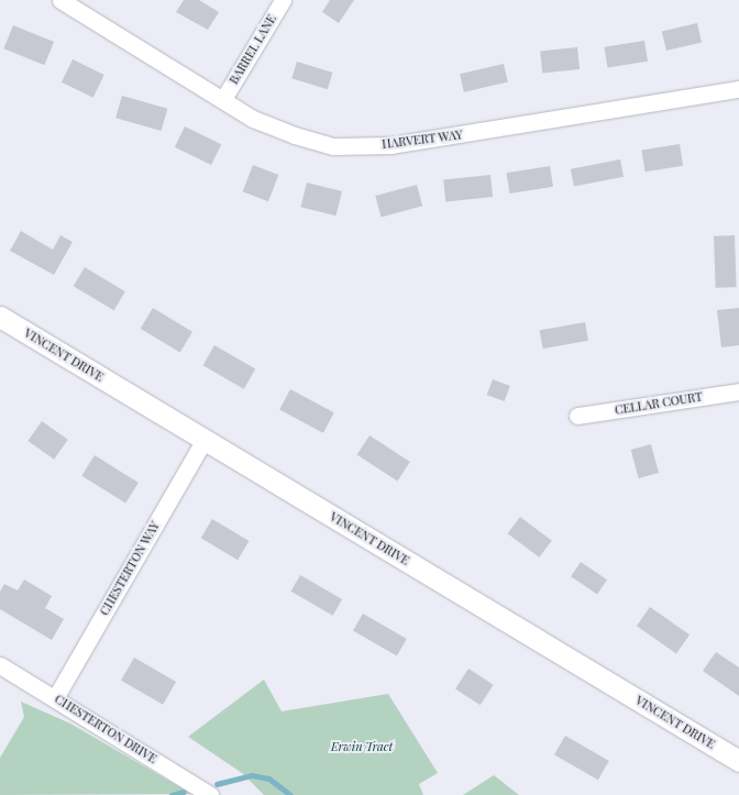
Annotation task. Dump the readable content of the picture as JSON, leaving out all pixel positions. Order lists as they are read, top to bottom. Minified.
{"streets":{"street":["BARREL LANE","HARVERT WAY","VINCENT DRIVE","CELLAR COURT","CHESTERTON WAY","CHESTERTON DRIVE"]},"crossings":[["BARREL LANE","HARVERT WAY"],["VINCENT DRIVE","CHESTERTON WAY"],["CHESTERTON WAY","CHESTERTON DRIVE"]],"parks":["Erwin Tract"]}
